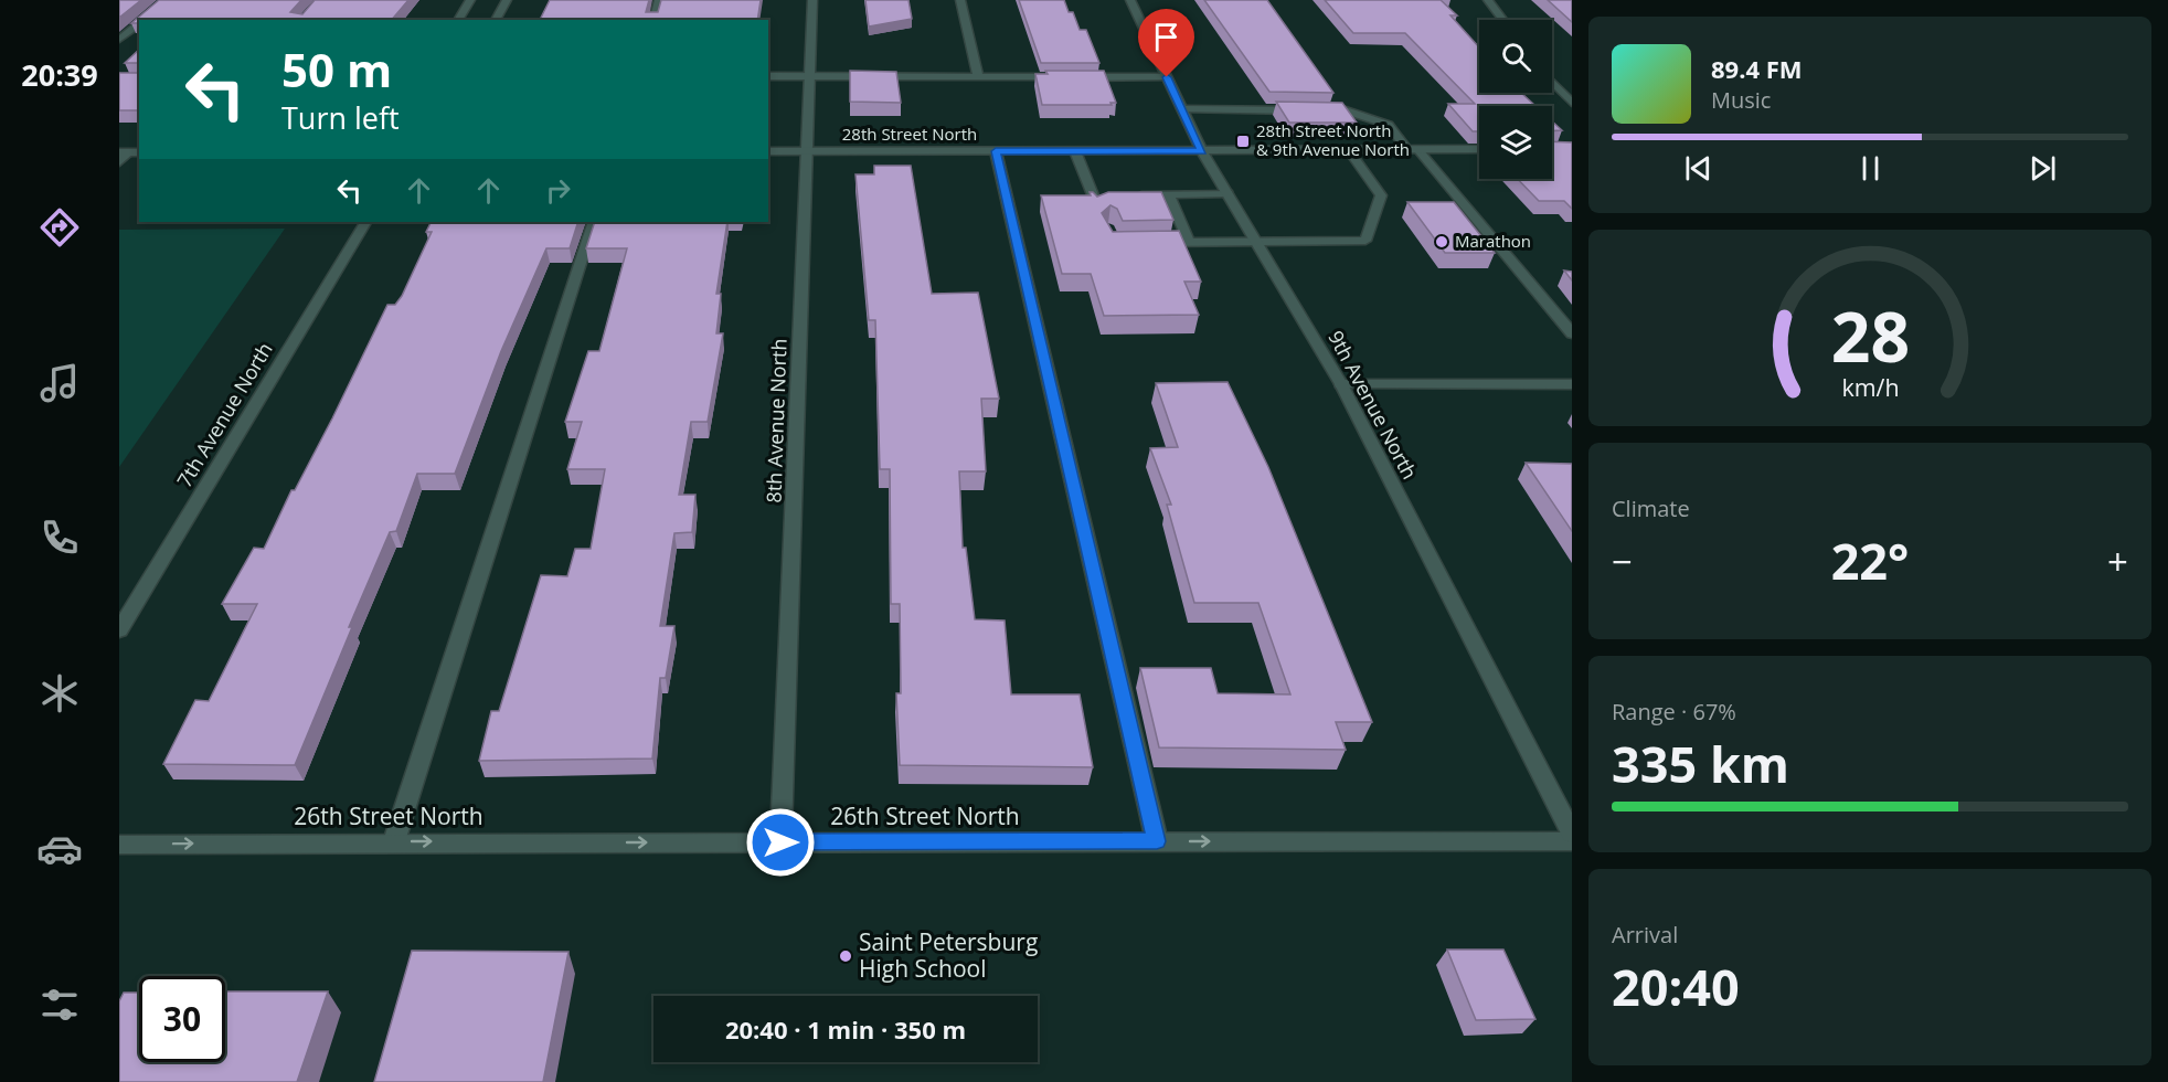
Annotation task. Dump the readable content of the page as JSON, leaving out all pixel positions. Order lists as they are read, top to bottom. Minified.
{"streets":{"street":["28th Street North","9th Avenue North","7th Avenue North","8th Avenue North","26th Street North"]},"crossings":[["28th Street North","9th Avenue North"],["28th Street North","8th Avenue North"],["8th Avenue North","26th Street North"]],"one_way":["26th Street North"],"places":{"transit":["28th Street North & 9th Avenue North"],"other":["Marathon","Saint Petersburg High School"]},"page":{"tabs":"20:39","turn":["50 m","Turn left"],"song":["89.4 FM","Music"],"tile":["Climate",["Range · 67%","335 km"],["Arrival","20:40"]],"heat":["−","22°","+"],"limit":"30","trip":"20:40 · 1 min · 350 m","gauge":["28","km/h"]}}
